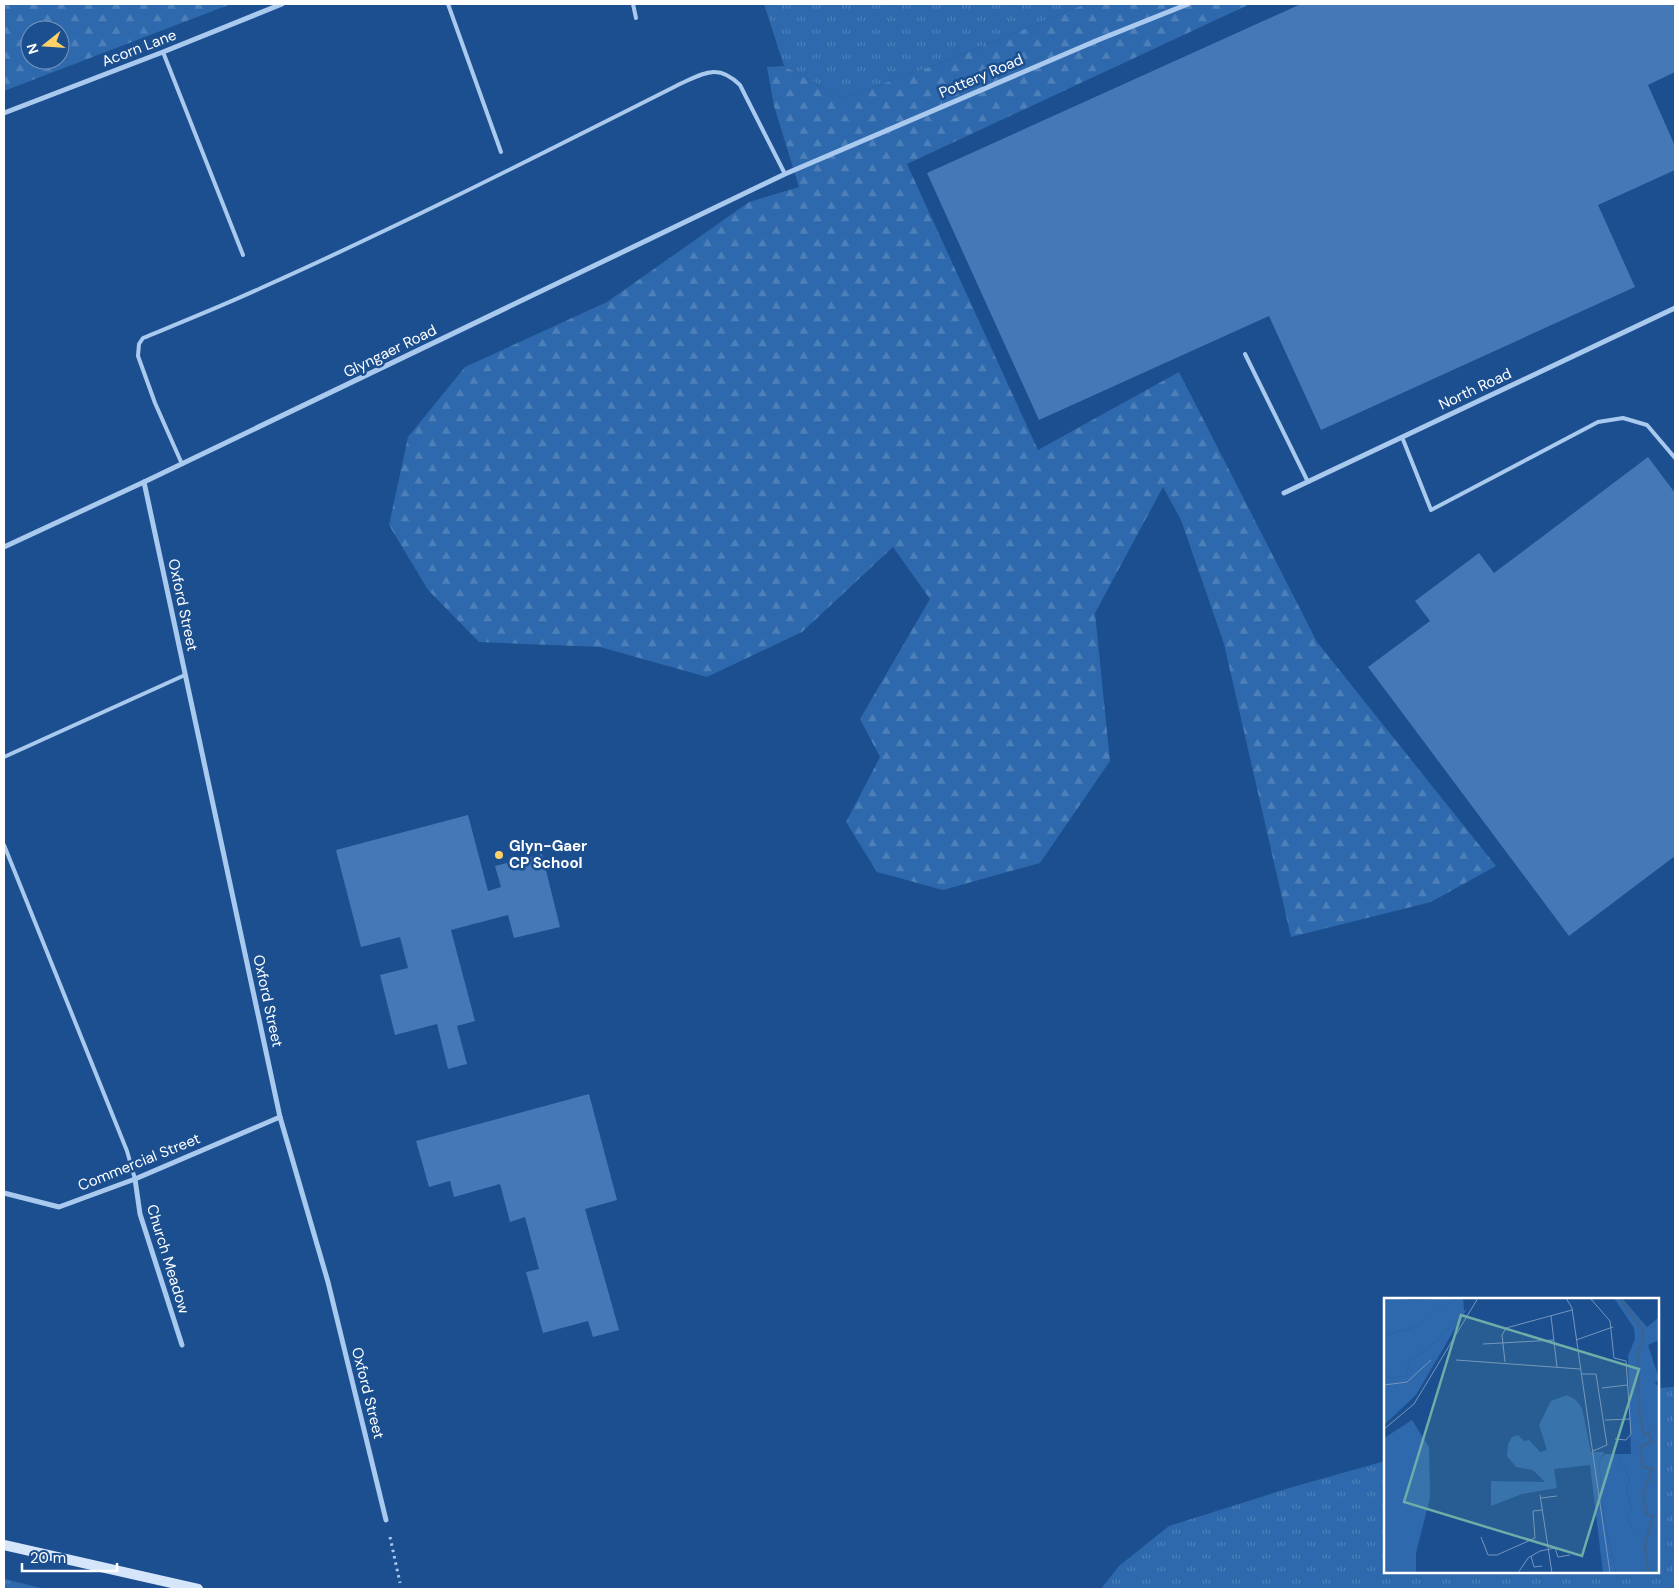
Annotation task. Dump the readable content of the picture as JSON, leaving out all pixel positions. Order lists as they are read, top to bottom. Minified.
{"streets":{"street":["Acorn Lane","Pottery Road","Glyngaer Road","North Road","Oxford Street","Commercial Street","Church Meadow"]},"crossings":[["Pottery Road","Glyngaer Road"],["Glyngaer Road","Oxford Street"],["Oxford Street","Commercial Street"],["Commercial Street","Church Meadow"]],"places":["Glyn-Gaer CP School"],"scale_bar":"20 m","north":"left"}
